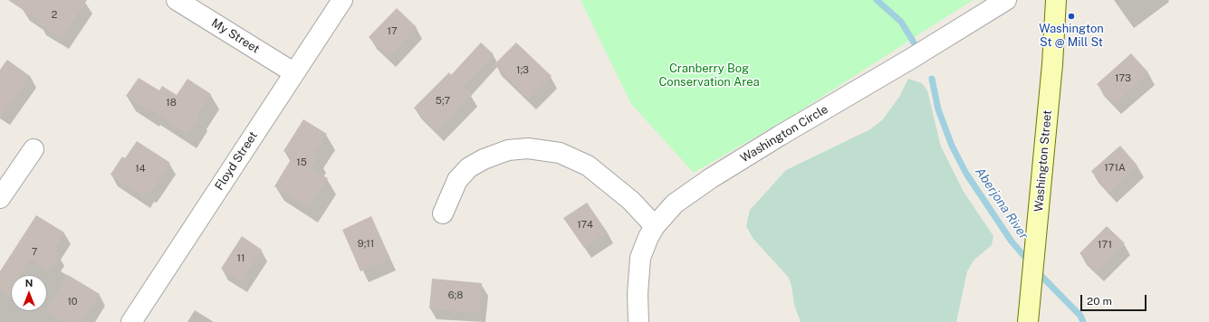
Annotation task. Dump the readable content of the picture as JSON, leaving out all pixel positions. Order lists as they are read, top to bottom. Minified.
{"streets":{"main road":["Washington Street"],"street":["My Street","Washington Circle","Floyd Street"]},"crossings":[["My Street","Floyd Street"]],"water":["Aberjona River"],"parks":["Cranberry Bog Conservation Area"],"places":["Washington St @ Mill St"],"house_numbers":["2","17","1;3","173","5;7","18","15","171A","14","174","9;11","171","7","11","6;8","10"],"scale_bar":"20 m","north":"top"}
